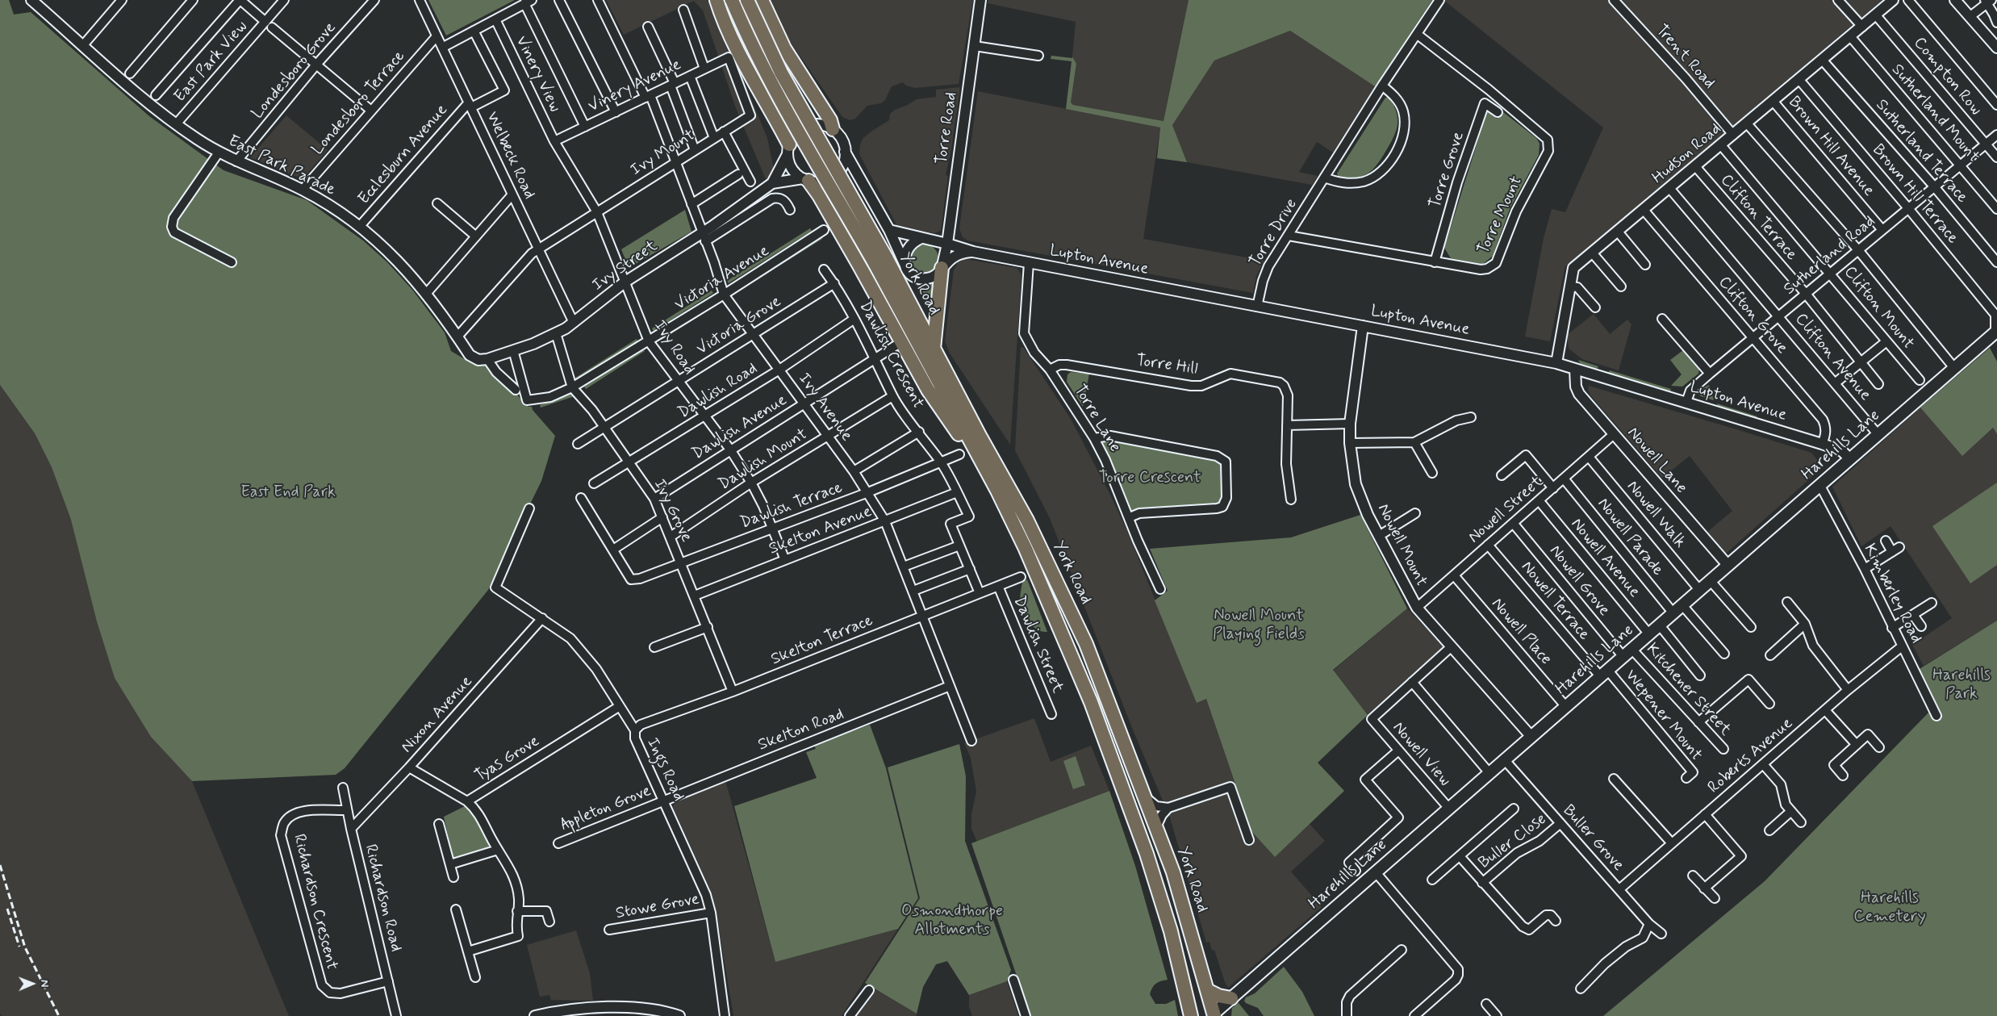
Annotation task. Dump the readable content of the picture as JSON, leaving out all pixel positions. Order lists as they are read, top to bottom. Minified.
{"streets":{"highway":["York Road"],"main road":["Harehills Lane"],"street":["Trent Road","East Park View","Londesboro Grove","Vinery View","Compton Row","Vinery Avenue","Londesboro Terrace","Sutherland Mount","Torre Road","Brown Hill Avenue","Sutherland Terrace","Ivy Mount","Hudson Road","Ecclesburn Avenue","Welbeck Road","East Park Parade","Torre Grove","Brown Hill Terrace","Torre Mount","Clifton Terrace","Torre Drive","Sutherland Road","Lupton Avenue","Ivy Street","Victoria Avenue","Clifton Mount","Clifton Grove","Victoria Grove","Ivy Road","Dawlish Crescent","Clifton Avenue","Torre Hill","Dawlish Road","Ivy Avenue","Torre Lane","Dawlish Avenue","Dawlish Mount","Nowell Lane","Dawlish Terrace","Nowell Street","Ivy Grove","Nowell Walk","Skelton Avenue","Nowell Parade","Nowell Mount","Nowell Avenue","Nowell Grove","Kimberley Road","Nowell Terrace","Nowell Place","Skelton Terrace","Dawlish Street","Kitchener Street","Nixon Avenue","Wepener Mount","Skelton Road","Nowell View","Roberts Avenue","Tyas Grove","Ings Road","Appleton Grove","Buller Grove","Buller Close","Richardson Road","Richardson Crescent","Stowe Grove"]},"crossings":[["Trent Road","Hudson Road"],["East Park View","East Park Parade"],["Londesboro Grove","East Park Parade"],["Vinery View","Vinery Avenue"],["Vinery View","Ivy Road"],["Compton Row","Hudson Road"],["Compton Row","Sutherland Road"],["Vinery Avenue","Ivy Mount"],["Vinery Avenue","Ivy Road"],["Vinery Avenue","Ivy Avenue"],["Londesboro Terrace","Welbeck Road"],["Londesboro Terrace","East Park Parade"],["Sutherland Mount","Hudson Road"],["Sutherland Mount","Sutherland Road"],["Torre Road","Lupton Avenue"],["Torre Road","York Road"],["Brown Hill Avenue","Hudson Road"],["Brown Hill Avenue","Sutherland Road"],["Sutherland Terrace","Hudson Road"],["Sutherland Terrace","Sutherland Road"],["Ivy Mount","Welbeck Road"],["Ivy Mount","East Park Parade"],["Ivy Mount","Ivy Road"],["Ivy Mount","Ivy Avenue"],["Hudson Road","Brown Hill Terrace"],["Hudson Road","Clifton Terrace"],["Hudson Road","Lupton Avenue"],["Hudson Road","Clifton Mount"],["Hudson Road","Clifton Grove"],["Hudson Road","Clifton Avenue"],["Ecclesburn Avenue","Welbeck Road"],["Ecclesburn Avenue","East Park Parade"],["Welbeck Road","Ivy Street"],["East Park Parade","Ivy Street"],["Torre Grove","Torre Mount"],["Brown Hill Terrace","Sutherland Road"],["Brown Hill Terrace","Harehills Lane"],["Torre Mount","Torre Drive"],["Clifton Terrace","Sutherland Road"],["Torre Drive","Lupton Avenue"],["Sutherland Road","Lupton Avenue"],["Sutherland Road","Clifton Mount"],["Sutherland Road","Clifton Grove"],["Sutherland Road","Clifton Avenue"],["Lupton Avenue","York Road"],["Lupton Avenue","Clifton Grove"],["Lupton Avenue","Torre Lane"],["Lupton Avenue","Harehills Lane"],["Lupton Avenue","Nowell Lane"],["Lupton Avenue","Nowell Mount"],["Ivy Street","Victoria Avenue"],["Ivy Street","York Road"],["Ivy Street","Ivy Road"],["Ivy Street","Ivy Avenue"],["Ivy Street","Ivy Grove"],["Victoria Avenue","Ivy Road"],["Victoria Avenue","Ivy Avenue"],["Victoria Avenue","Ivy Grove"],["York Road","Harehills Lane"],["Victoria Grove","Ivy Road"],["Victoria Grove","Dawlish Crescent"],["Victoria Grove","Ivy Avenue"],["Victoria Grove","Ivy Grove"],["Ivy Road","Dawlish Road"],["Ivy Road","Dawlish Avenue"],["Ivy Road","Dawlish Mount"],["Ivy Road","Dawlish Terrace"],["Ivy Road","Skelton Avenue"],["Dawlish Crescent","Dawlish Road"],["Dawlish Crescent","Dawlish Avenue"],["Dawlish Crescent","Dawlish Mount"],["Dawlish Crescent","Dawlish Terrace"],["Dawlish Crescent","Skelton Avenue"],["Clifton Avenue","Harehills Lane"],["Torre Hill","Torre Lane"],["Dawlish Road","Ivy Avenue"],["Dawlish Road","Ivy Grove"],["Ivy Avenue","Dawlish Avenue"],["Ivy Avenue","Dawlish Mount"],["Ivy Avenue","Dawlish Terrace"],["Ivy Avenue","Skelton Avenue"],["Ivy Avenue","Skelton Terrace"],["Ivy Avenue","Skelton Road"],["Dawlish Avenue","Ivy Grove"],["Harehills Lane","Nowell Lane"],["Harehills Lane","Nowell Walk"],["Harehills Lane","Nowell Parade"],["Harehills Lane","Nowell Mount"],["Harehills Lane","Nowell Avenue"],["Harehills Lane","Nowell Grove"],["Harehills Lane","Kimberley Road"],["Harehills Lane","Nowell Terrace"],["Harehills Lane","Nowell Place"],["Harehills Lane","Kitchener Street"],["Harehills Lane","Wepener Mount"],["Harehills Lane","Nowell View"],["Harehills Lane","Buller Grove"],["Dawlish Mount","Ivy Grove"],["Nowell Lane","Nowell Street"],["Dawlish Terrace","Ivy Grove"],["Nowell Street","Nowell Walk"],["Nowell Street","Nowell Parade"],["Nowell Street","Nowell Mount"],["Nowell Street","Nowell Avenue"],["Nowell Street","Nowell Grove"],["Nowell Street","Nowell Terrace"],["Nowell Street","Nowell Place"],["Ivy Grove","Skelton Avenue"],["Ivy Grove","Skelton Terrace"],["Kimberley Road","Roberts Avenue"],["Nowell Terrace","Wepener Mount"],["Skelton Terrace","Dawlish Street"],["Skelton Terrace","Ings Road"],["Nixon Avenue","Tyas Grove"],["Nixon Avenue","Ings Road"],["Nixon Avenue","Richardson Road"],["Skelton Road","Ings Road"],["Skelton Road","Appleton Grove"],["Roberts Avenue","Buller Grove"],["Tyas Grove","Ings Road"],["Ings Road","Appleton Grove"],["Ings Road","Stowe Grove"],["Buller Grove","Buller Close"],["Richardson Road","Richardson Crescent"]],"parks":["Torre Crescent","East End Park","Nowell Mount Playing Fields","Harehills Park","Harehills Cemetery","Osmondthorpe Allotments"],"north":"right"}
